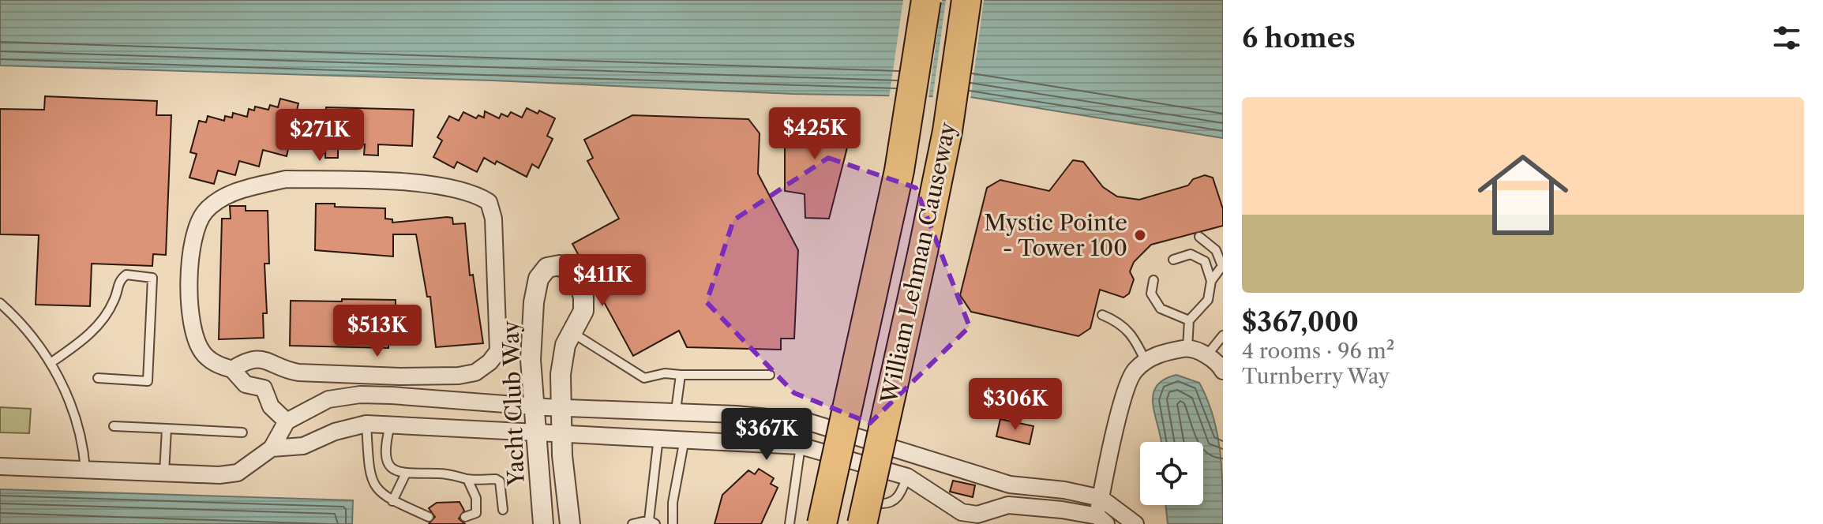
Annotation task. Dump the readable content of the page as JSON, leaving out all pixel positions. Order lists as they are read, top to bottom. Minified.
{"streets":{"highway":["William Lehman Causeway"],"street":["Yacht Club Way"]},"places":["Mystic Pointe - Tower 100"],"page":{"heading":"6 homes","list":[{"name":"$367,000","note":"4 rooms · 96 m² · Turnberry Way"}],"price":["$425K","$271K","$411K","$513K","$306K","$367K"]}}
